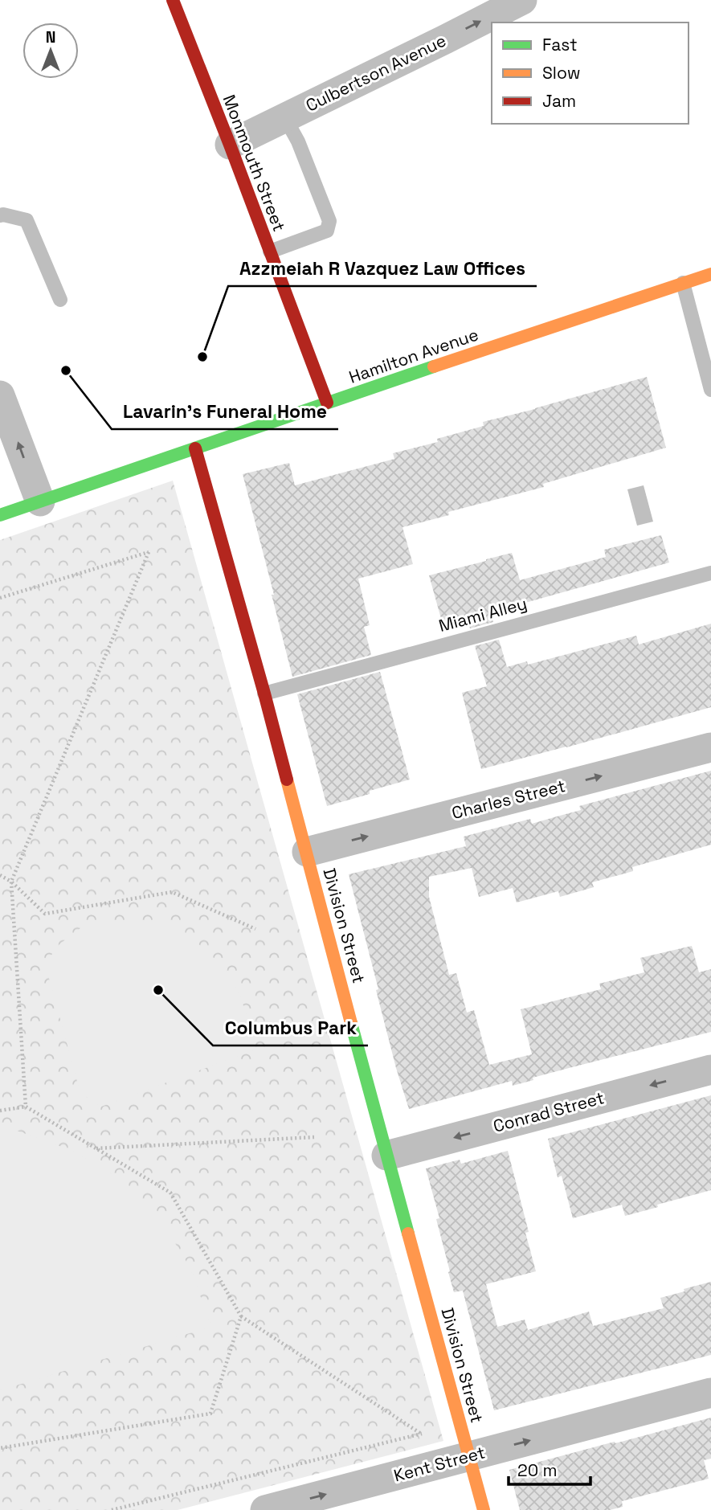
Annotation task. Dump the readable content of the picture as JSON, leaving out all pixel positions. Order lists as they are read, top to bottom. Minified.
{"streets":{"street":["Culbertson Avenue","Monmouth Street","Hamilton Avenue","Charles Street","Division Street","Conrad Street","Kent Street"],"lane":["Miami Alley"]},"crossings":[["Culbertson Avenue","Monmouth Street"],["Monmouth Street","Hamilton Avenue"],["Hamilton Avenue","Division Street"],["Miami Alley","Division Street"],["Charles Street","Division Street"],["Division Street","Conrad Street"],["Division Street","Kent Street"]],"one_way":["Culbertson Avenue","Charles Street","Conrad Street","Kent Street"],"places":["Azzmeiah R Vazquez Law Offices","Lavarin's Funeral Home","Columbus Park"],"legend":["Fast","Slow","Jam"],"scale_bar":"20 m","north":"top"}
